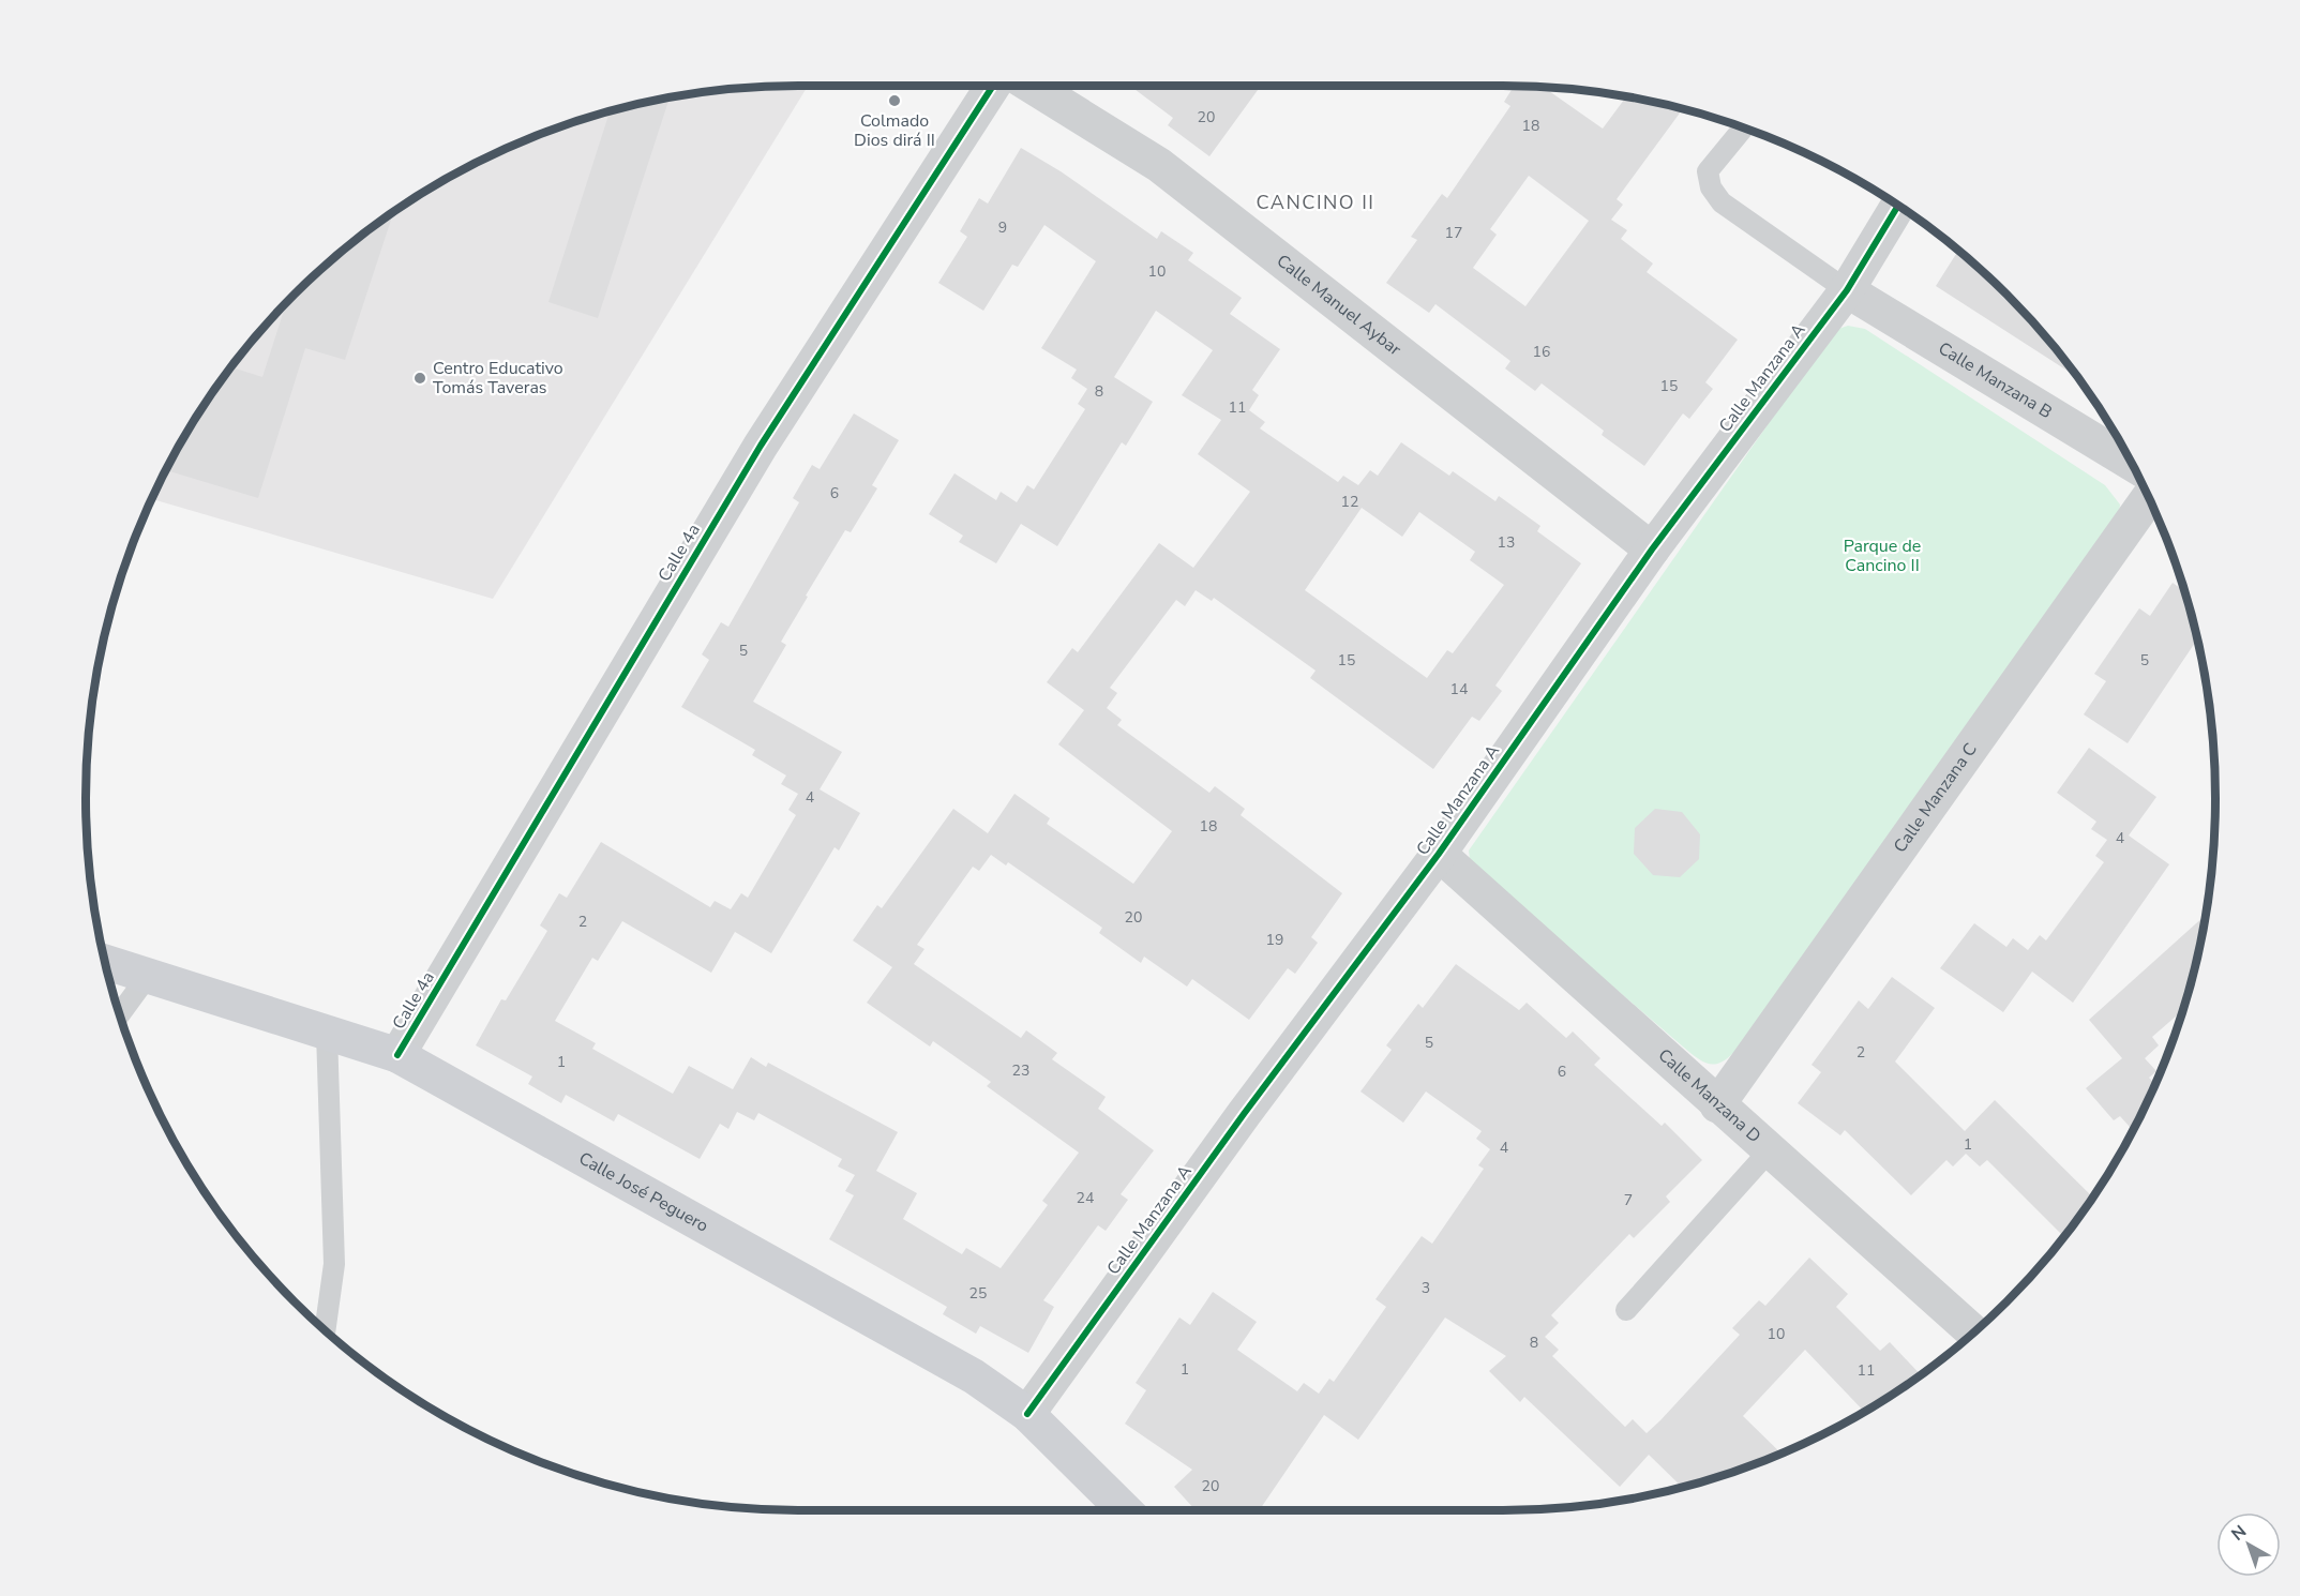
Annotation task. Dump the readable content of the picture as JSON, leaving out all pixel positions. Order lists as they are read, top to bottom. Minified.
{"streets":{"main road":["Calle José Peguero"],"street":["Calle Manuel Aybar","Calle Manzana A","Calle Manzana B","Calle 4a","Calle Manzana C","Calle Manzana D"]},"crossings":[["Calle Manuel Aybar","Calle Manzana A"],["Calle Manzana A","Calle Manzana B"],["Calle Manzana A","Calle Manzana D"],["Calle Manzana A","Calle José Peguero"],["Calle 4a","Calle José Peguero"],["Calle Manzana C","Calle Manzana D"]],"districts":["CANCINO II"],"parks":["Parque de Cancino II"],"places":["Colmado Dios dirá II","Centro Educativo Tomás Taveras"],"house_numbers":["20","18","9","17","10","16","15","8","11","6","12","13","5","15","5","14","4","18","4","20","2","19","5","2","1","23","6","1","4","24","7","3","25","10","8","1","11","20"],"north":"top left"}
